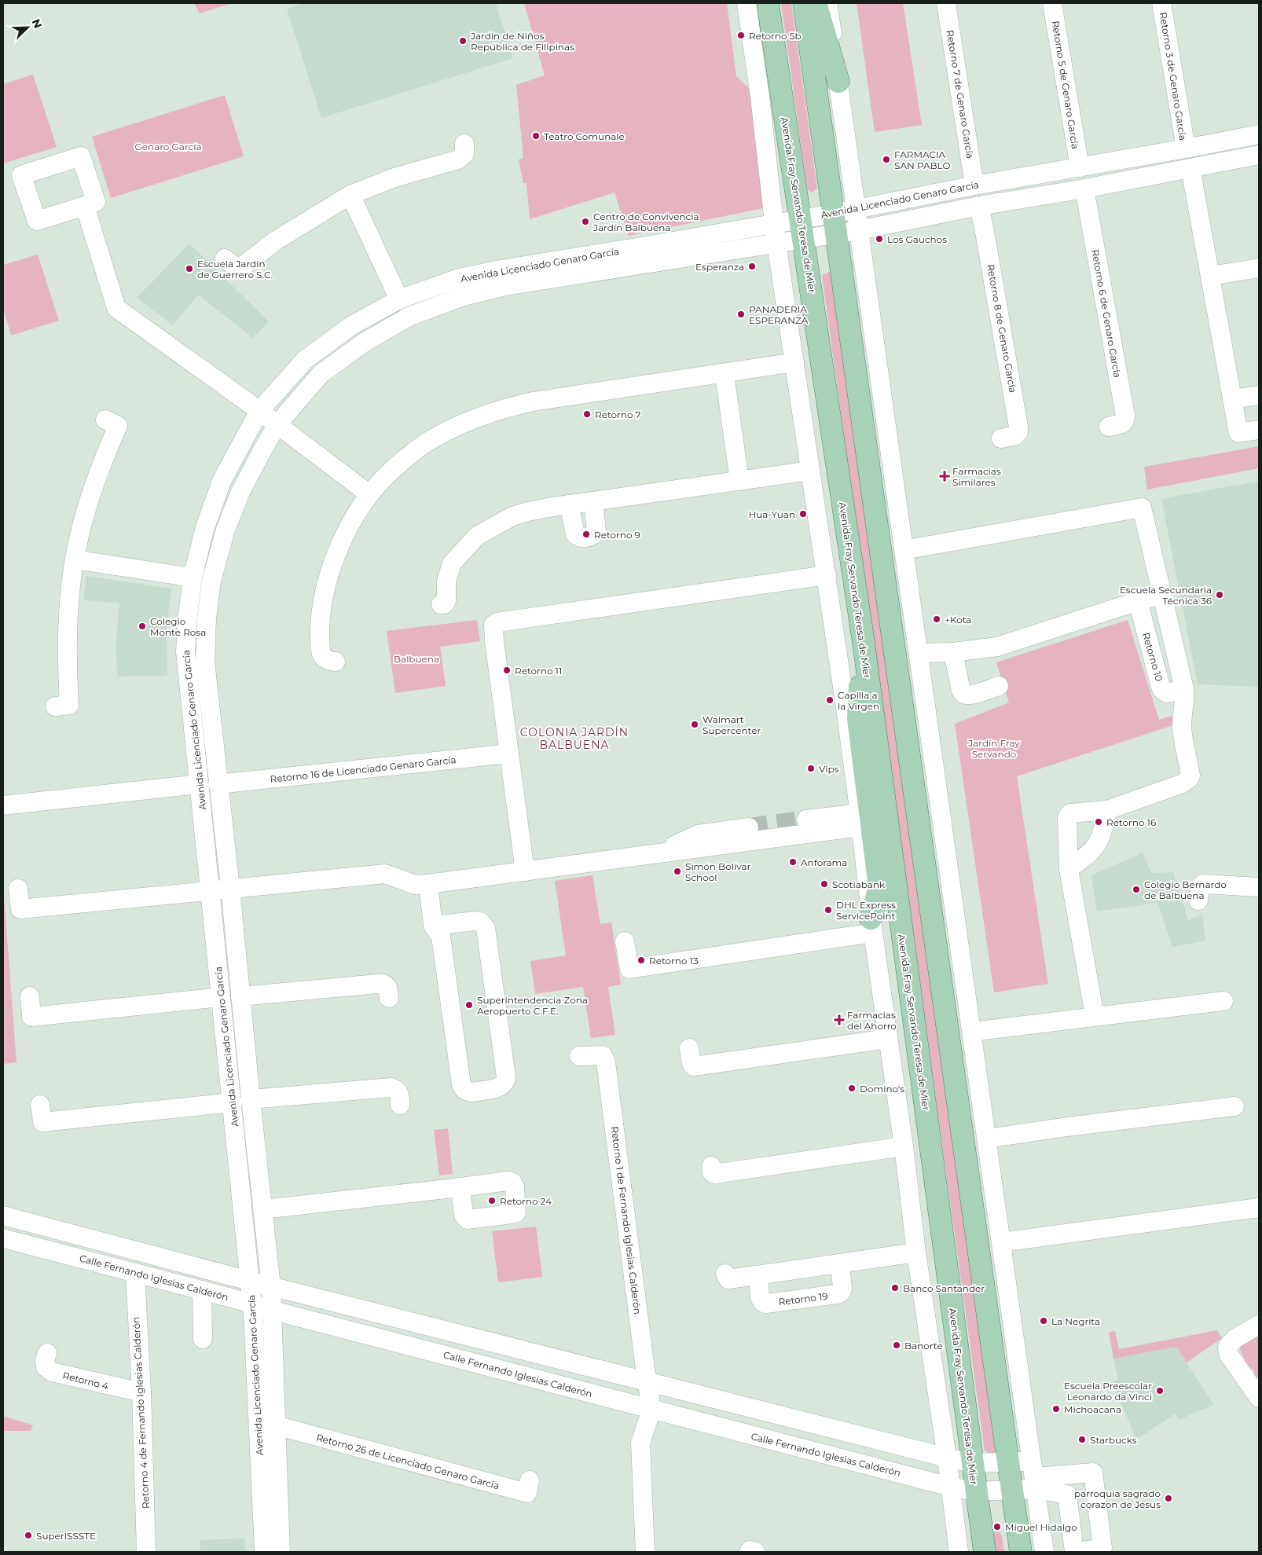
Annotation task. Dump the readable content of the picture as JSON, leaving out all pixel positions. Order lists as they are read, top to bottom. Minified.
{"streets":{"main road":["Avenida Fray Servando Teresa de Mier"],"street":["Retorno 3 de Genaro García","Retorno 5 de Genaro García","Retorno 7 de Genaro García","Avenida Licenciado Genaro García","Retorno 6 de Genaro García","Retorno 8 de Genaro García","Retorno 10","Retorno 16 de Licenciado Genaro García","Retorno 1 de Fernando Iglesias Calderón","Calle Fernando Iglesias Calderón","Retorno 19","Retorno 4","Retorno 4 de Fernando Iglesias Calderón","Retorno 26 de Licenciado Genaro García"]},"crossings":[["Retorno 3 de Genaro García","Avenida Licenciado Genaro García"],["Retorno 5 de Genaro García","Avenida Licenciado Genaro García"],["Retorno 7 de Genaro García","Avenida Licenciado Genaro García"],["Avenida Licenciado Genaro García","Avenida Fray Servando Teresa de Mier"],["Avenida Licenciado Genaro García","Retorno 6 de Genaro García"],["Avenida Licenciado Genaro García","Retorno 8 de Genaro García"],["Avenida Licenciado Genaro García","Retorno 16 de Licenciado Genaro García"],["Avenida Licenciado Genaro García","Calle Fernando Iglesias Calderón"],["Avenida Licenciado Genaro García","Retorno 26 de Licenciado Genaro García"],["Avenida Fray Servando Teresa de Mier","Calle Fernando Iglesias Calderón"],["Retorno 1 de Fernando Iglesias Calderón","Calle Fernando Iglesias Calderón"],["Calle Fernando Iglesias Calderón","Retorno 4 de Fernando Iglesias Calderón"],["Retorno 4","Retorno 4 de Fernando Iglesias Calderón"]],"districts":["COLONIA JARDÍN BALBUENA"],"parks":["Genaro García","Balbuena","Jardín Fray Servando"],"places":{"other":["Retorno 5b","Jardin de Niños República de Filipinas","Teatro Comunale","FARMACIA SAN PABLO","Centro de Convivencia Jardín Balbuena","Los Gauchos","Esperanza","Escuela Jardín de Guerrero S.C.","PANADERIA ESPERANZA","Retorno 7","Hua-Yuan","Retorno 9","Escuela Secundaria Técnica 36","+Kota","Colegio Monte Rosa","Retorno 11","Capilla a la Virgen","Walmart Supercenter","Vips","Retorno 16","Anforama","Simón Bolívar School","Scotiabank","Colegio Bernardo de Balbuena","DHL Express ServicePoint","Retorno 13","Superintendencia Zona Aeropuerto C.F.E.","Domino's","Retorno 24","Banco Santander","La Negrita","Banorte","Escuela Preescolar Leonardo da Vinci","Michoacana","Starbucks","parroquia sagrado corazon de Jesus","Miguel Hidalgo","SuperISSSTE"],"health":["Farmacias Similares","Farmacias del Ahorro"]},"north":"top right"}
